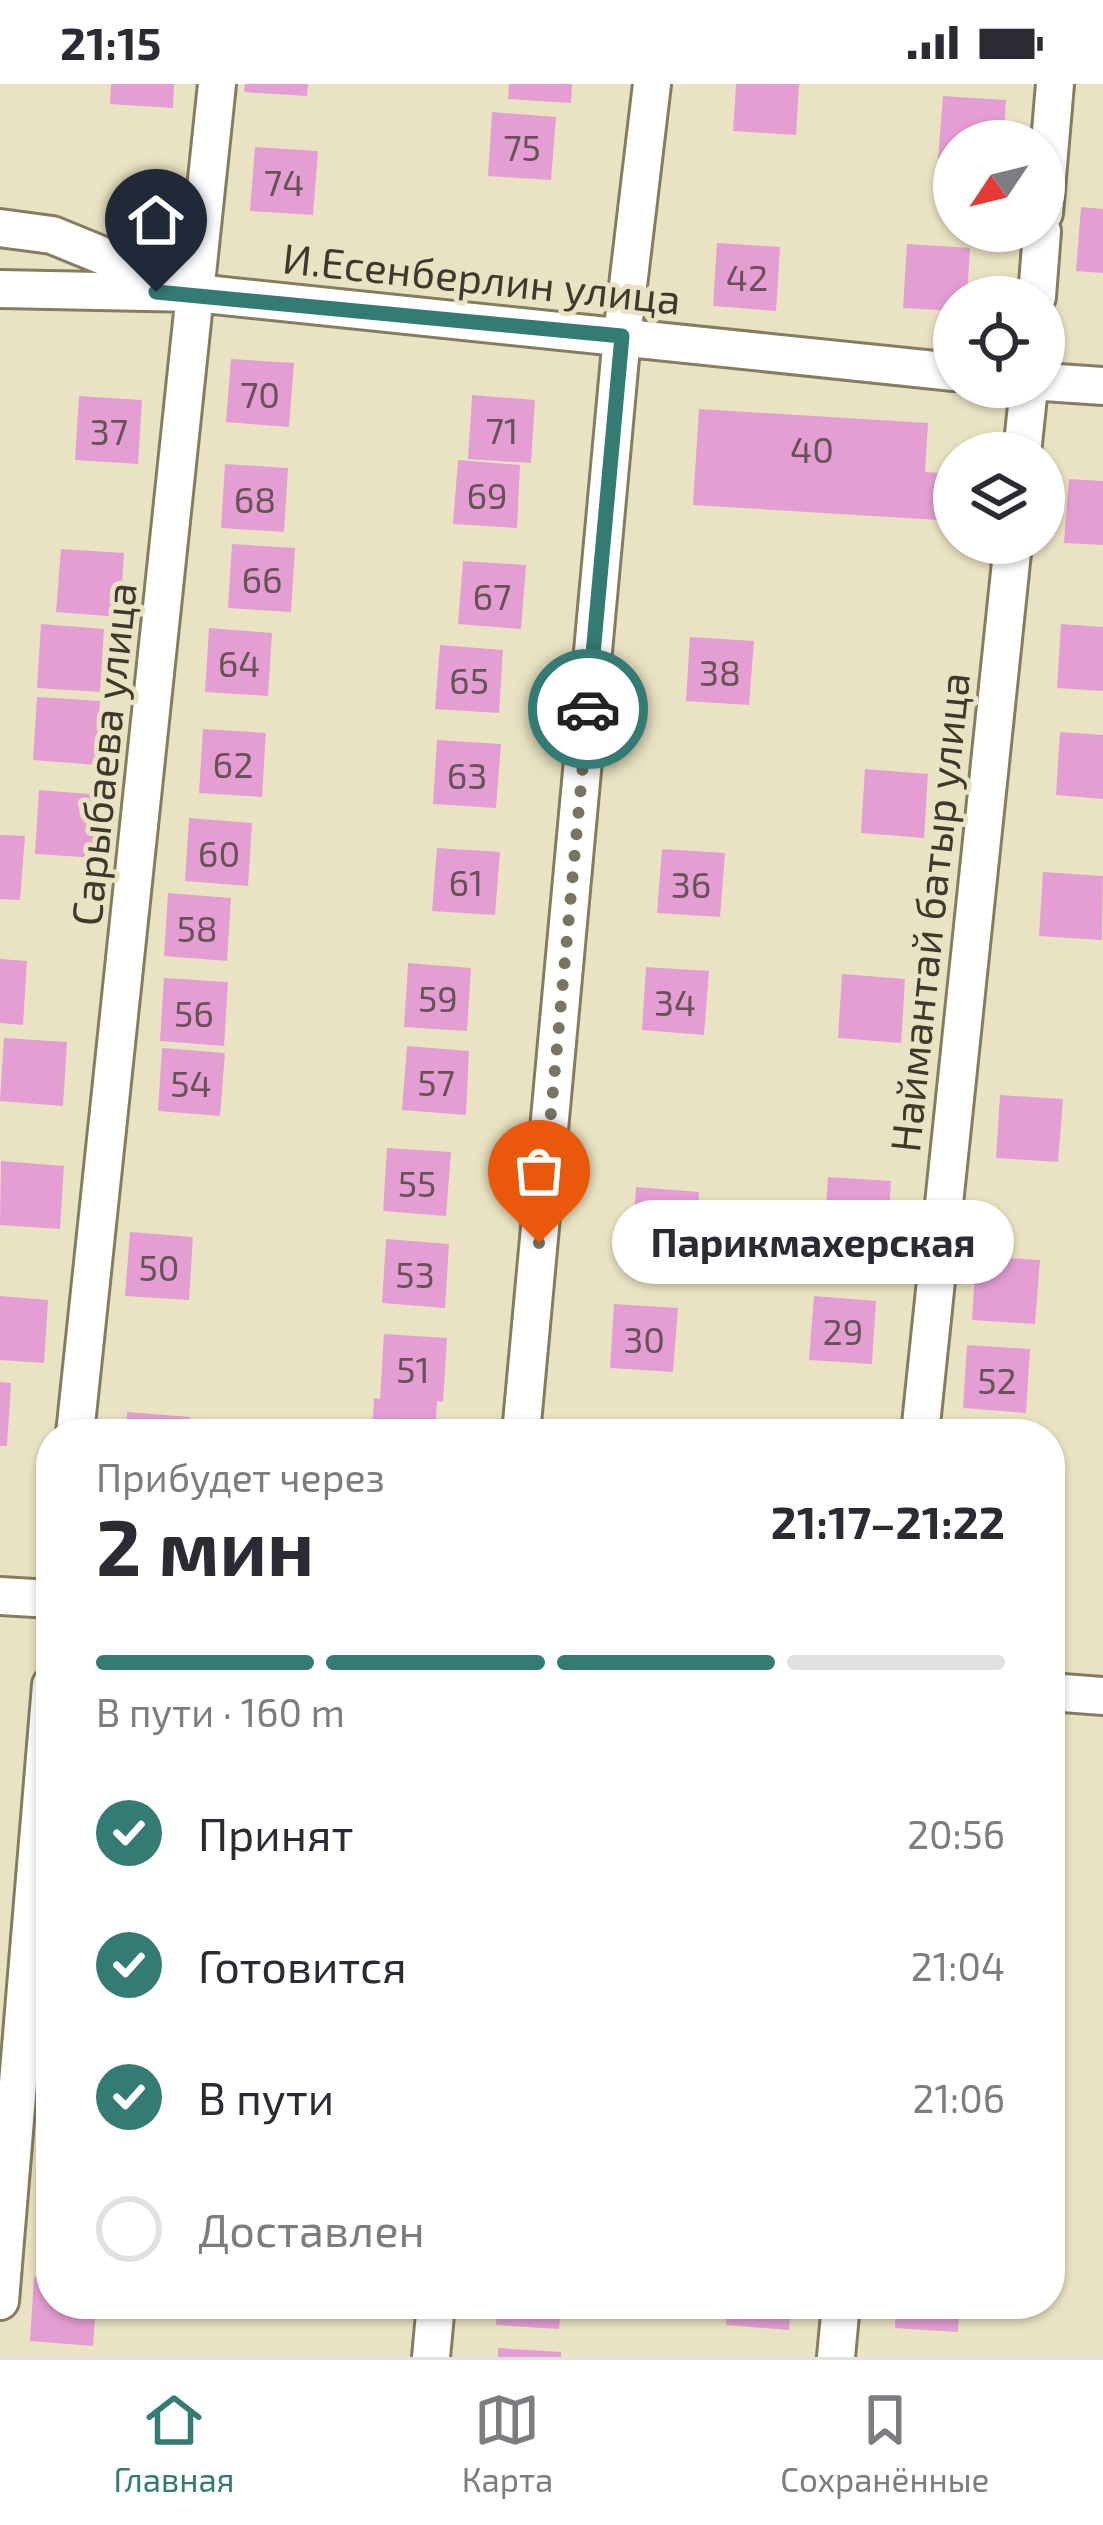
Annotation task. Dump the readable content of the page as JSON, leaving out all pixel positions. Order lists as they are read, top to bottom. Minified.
{"streets":{"street":["И.Есенберлин улица","Сарыбаева улица","Наймантай батыр улица"]},"crossings":[["И.Есенберлин улица","Сарыбаева улица"]],"places":["Парикмахерская"],"house_numbers":["75","74","42","70","71","37","40","69","68","66","67","64","38","65","62","63","60","61","36","58","59","34","56","57","54","55","50","53","29","30","51","52"],"north":"bottom left","page":{"status":"21:15","bubble":"Парикмахерская","heading":["2 мин","Прибудет через","21:17–21:22"],"bar":"В пути · 160 m","list":[["Принят","20:56"],["Готовится","21:04"],["В пути","21:06"],"Доставлен"],"tabs":["Главная","Карта","Сохранённые"]}}
